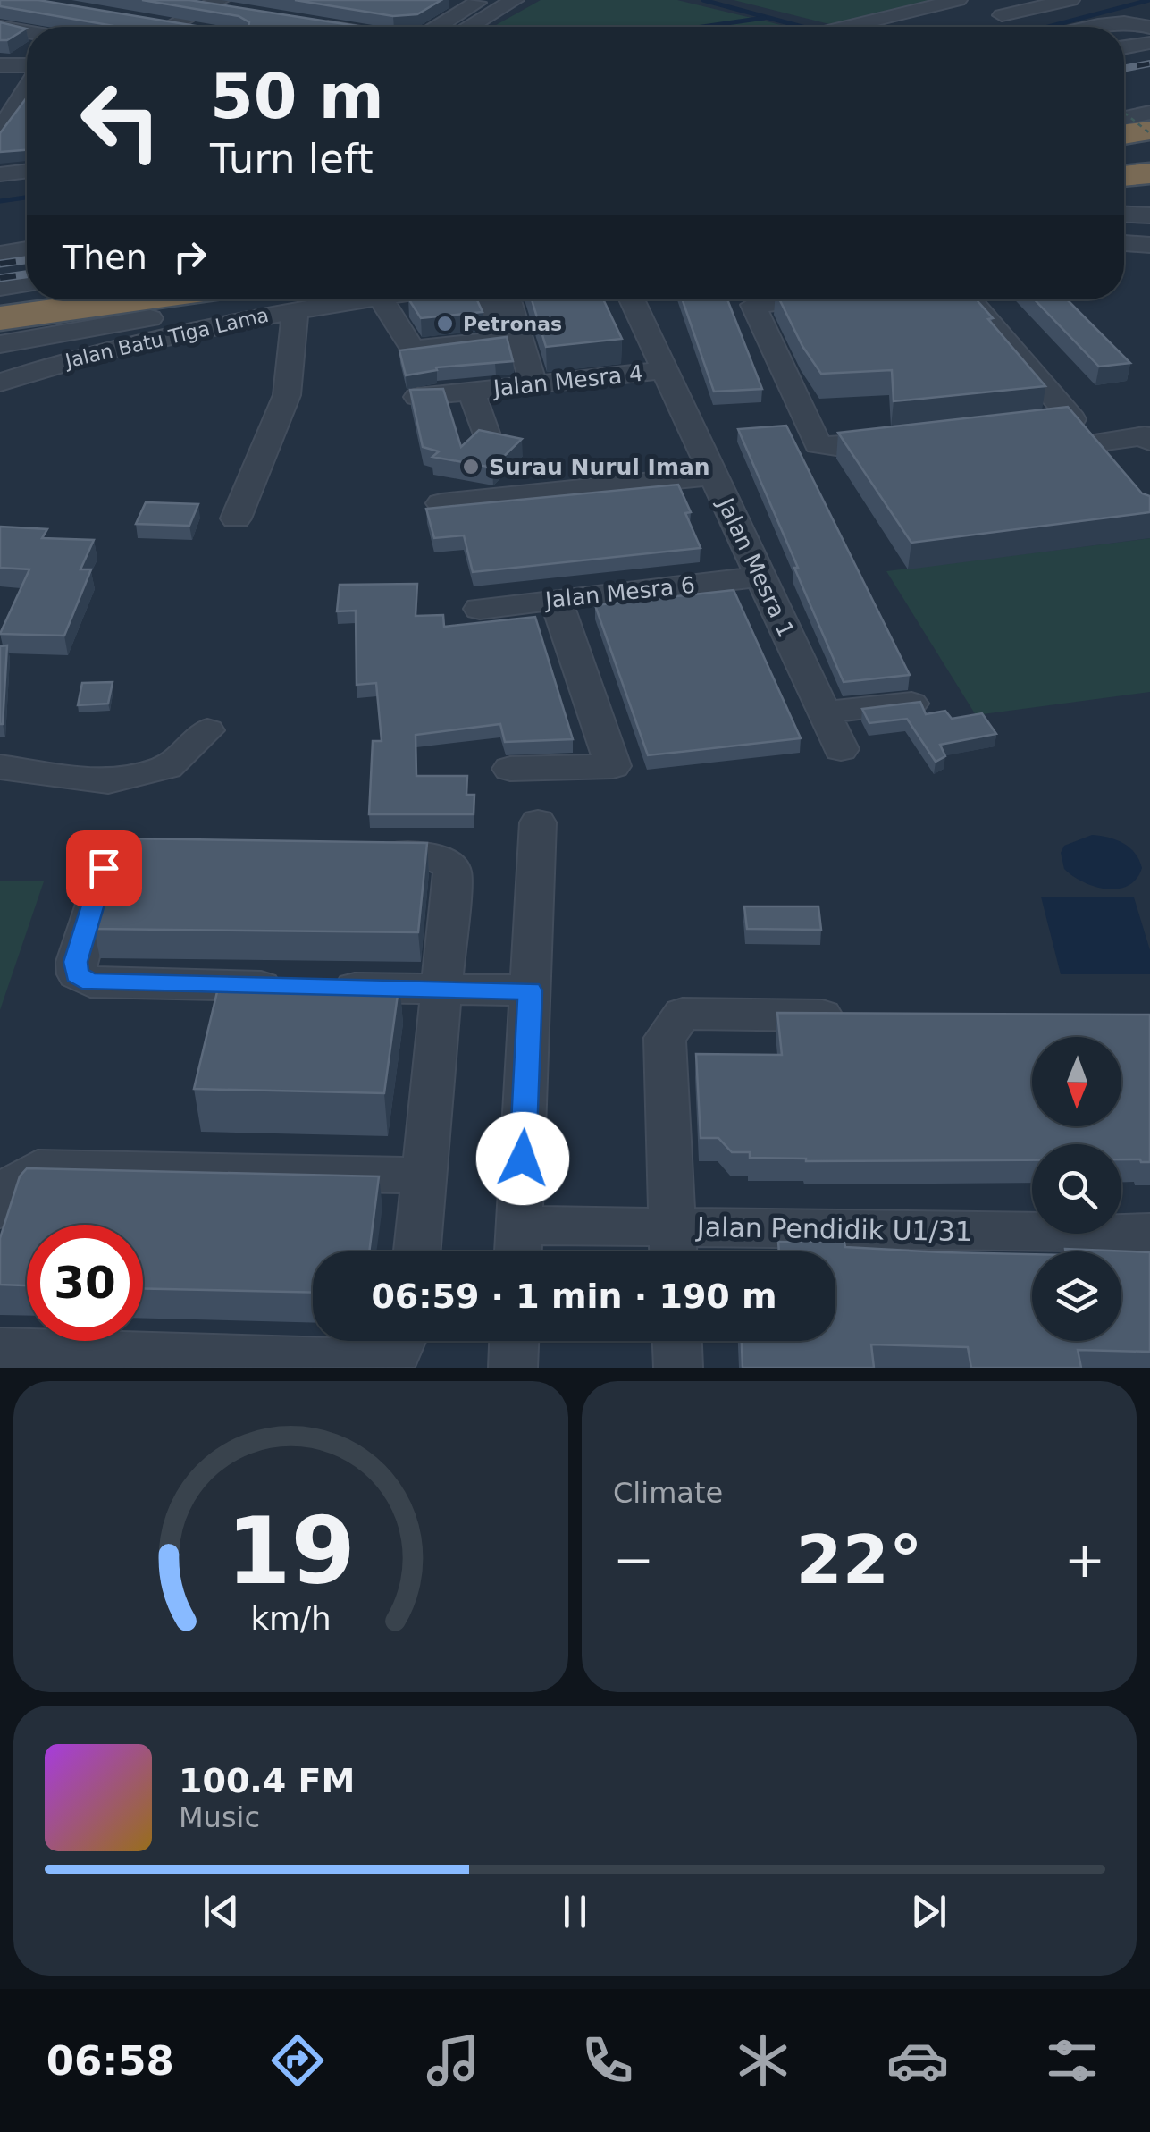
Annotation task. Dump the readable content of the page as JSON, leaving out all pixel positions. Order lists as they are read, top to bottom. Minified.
{"streets":{"street":["Jalan Batu Tiga Lama","Jalan Mesra 4","Jalan Mesra 1","Jalan Mesra 6","Jalan Pendidik U1/31"]},"crossings":[["Jalan Mesra 4","Jalan Mesra 1"],["Jalan Mesra 1","Jalan Mesra 6"]],"places":["Petronas","Surau Nurul Iman"],"north":"bottom","page":{"turn":["50 m","Turn left"],"then":"Then","limit":"30","trip":"06:59 · 1 min · 190 m","tile":"Climate","heat":["−","22°","+"],"song":["100.4 FM","Music"],"tabs":"06:58","gauge":["19","km/h"]}}
